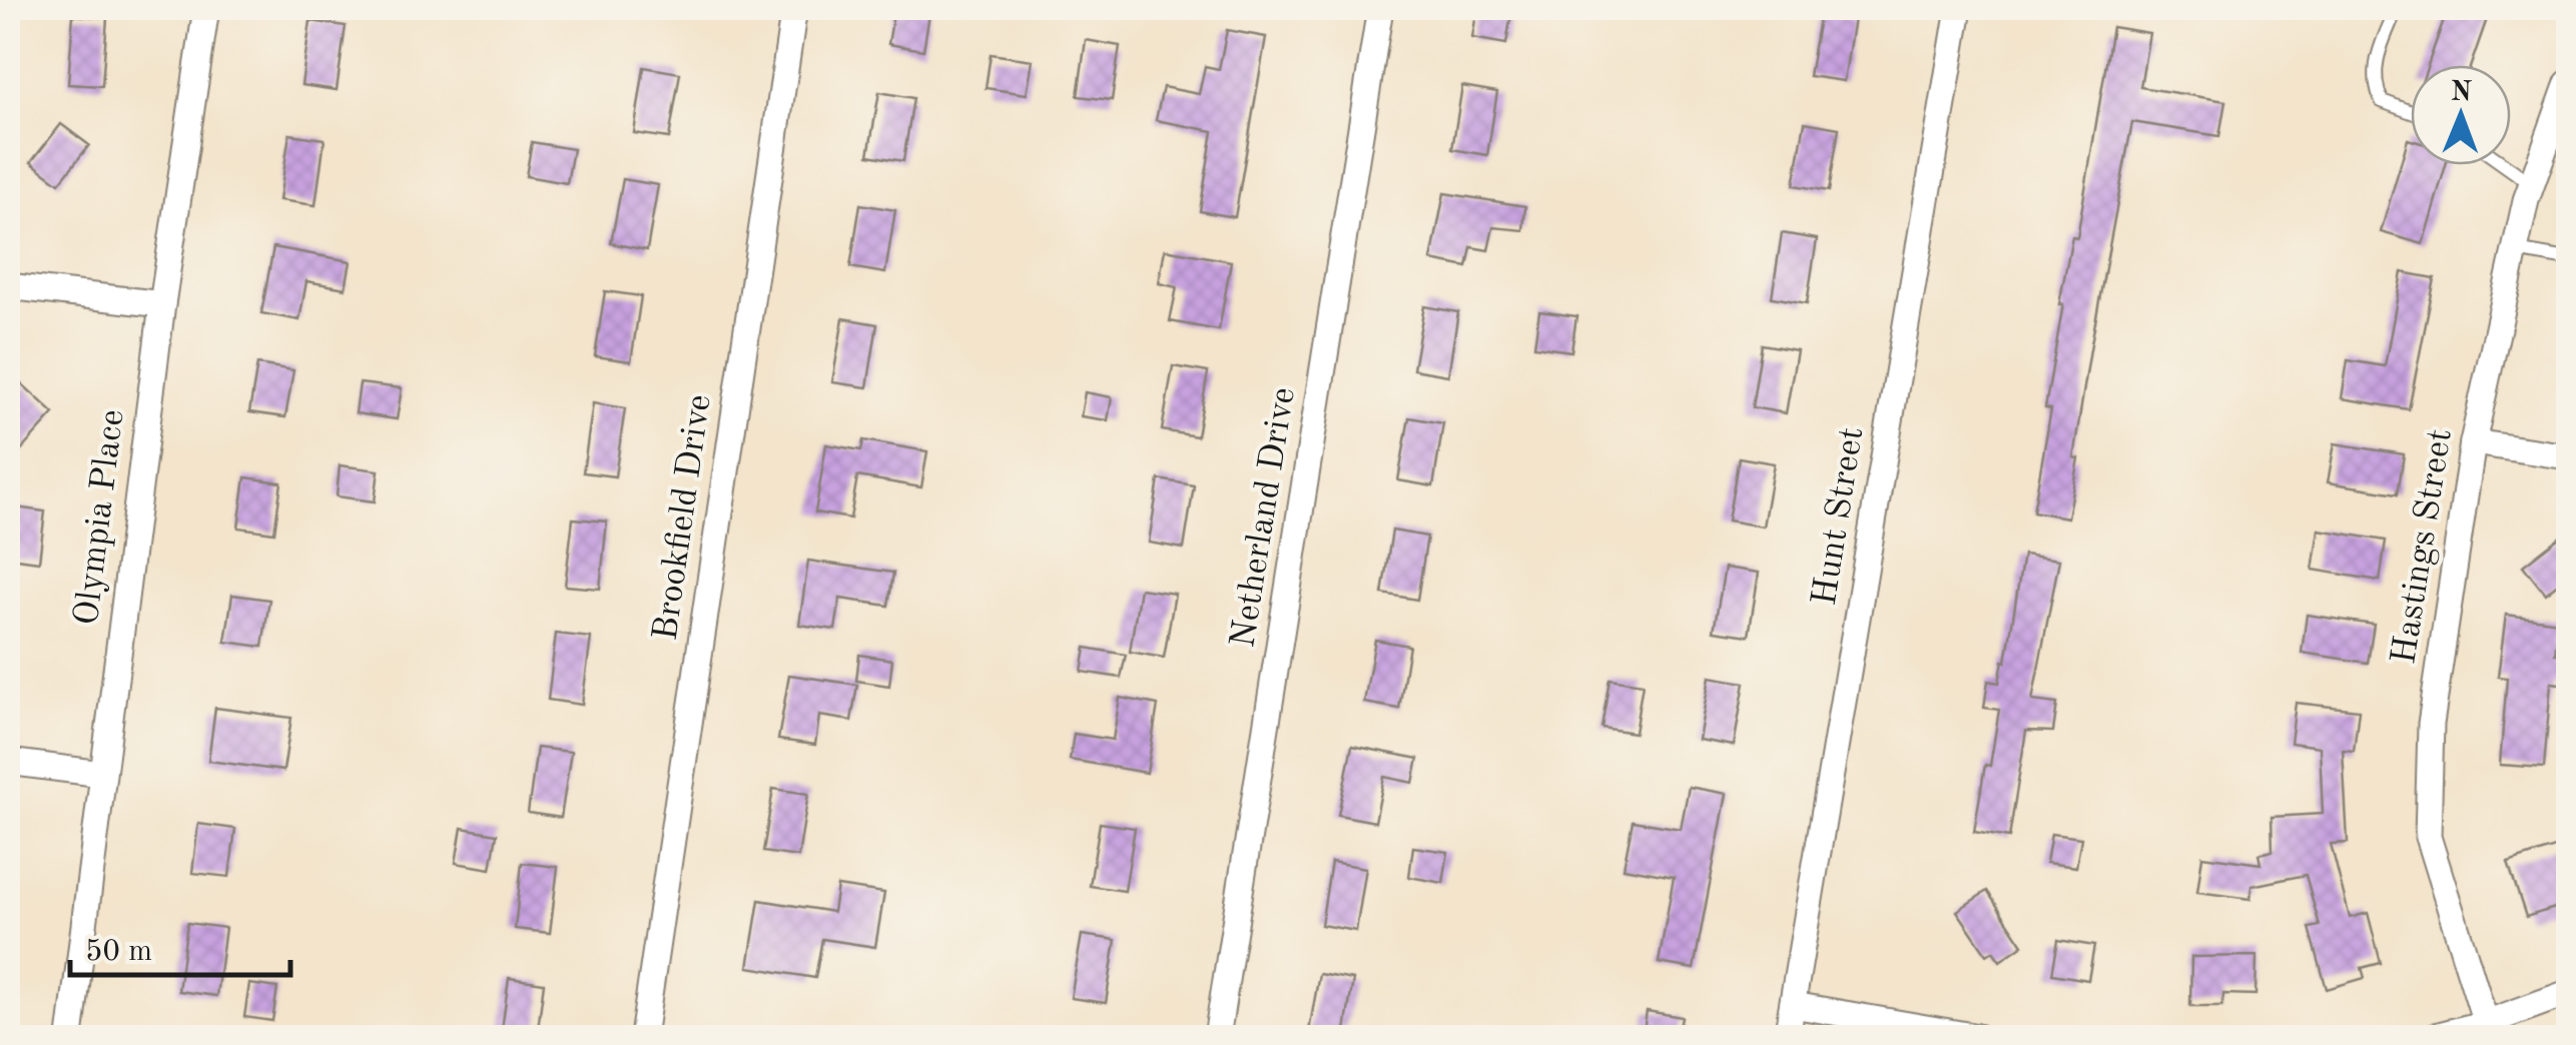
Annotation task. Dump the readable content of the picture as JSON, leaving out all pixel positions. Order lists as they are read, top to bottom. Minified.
{"streets":{"street":["Hunt Street","Olympia Place","Brookfield Drive","Netherland Drive","Hastings Street"]},"scale_bar":"50 m","north":"top"}
